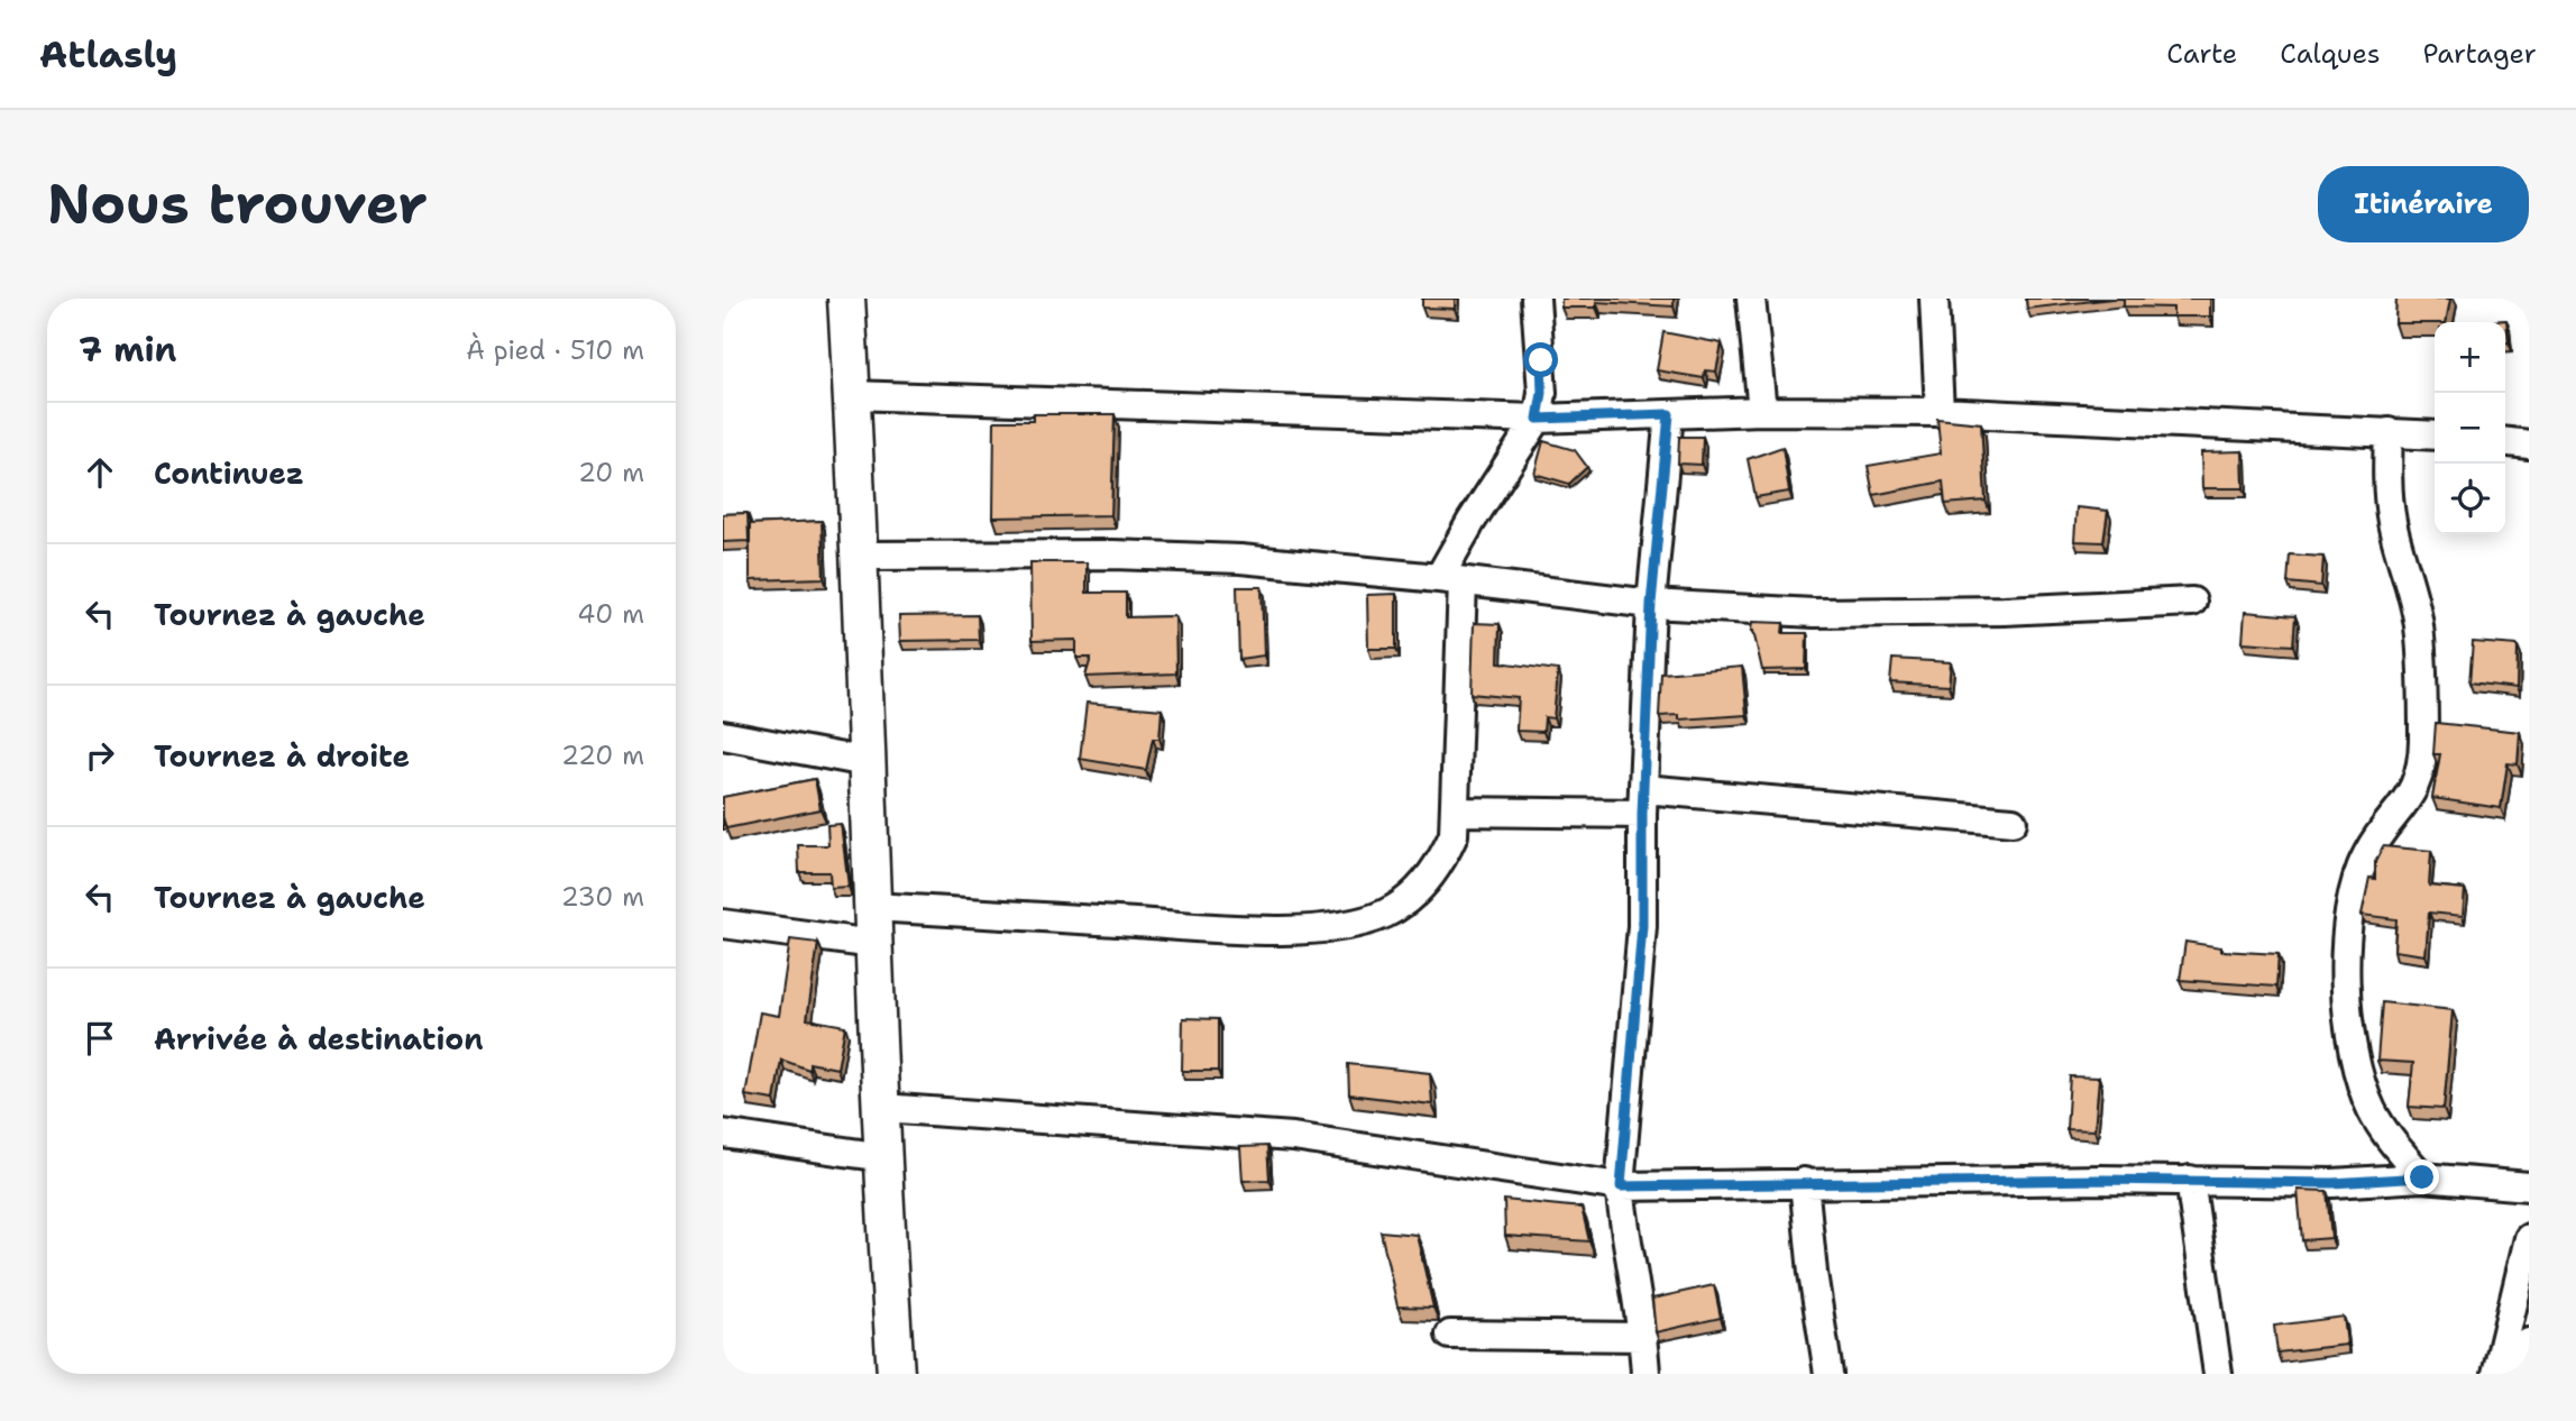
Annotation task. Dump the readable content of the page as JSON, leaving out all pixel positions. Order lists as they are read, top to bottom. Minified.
{"page":{"header":"Atlasly","nav":["Carte","Calques","Partager"],"buttons":"Itinéraire","title":"Nous trouver","heading":["7 min","À pied · 510 m"],"map_buttons":["+","−"],"list":[["Continuez","20 m"],["Tournez à gauche","40 m"],["Tournez à droite","220 m"],["Tournez à gauche","230 m"],"Arrivée à destination"]}}
